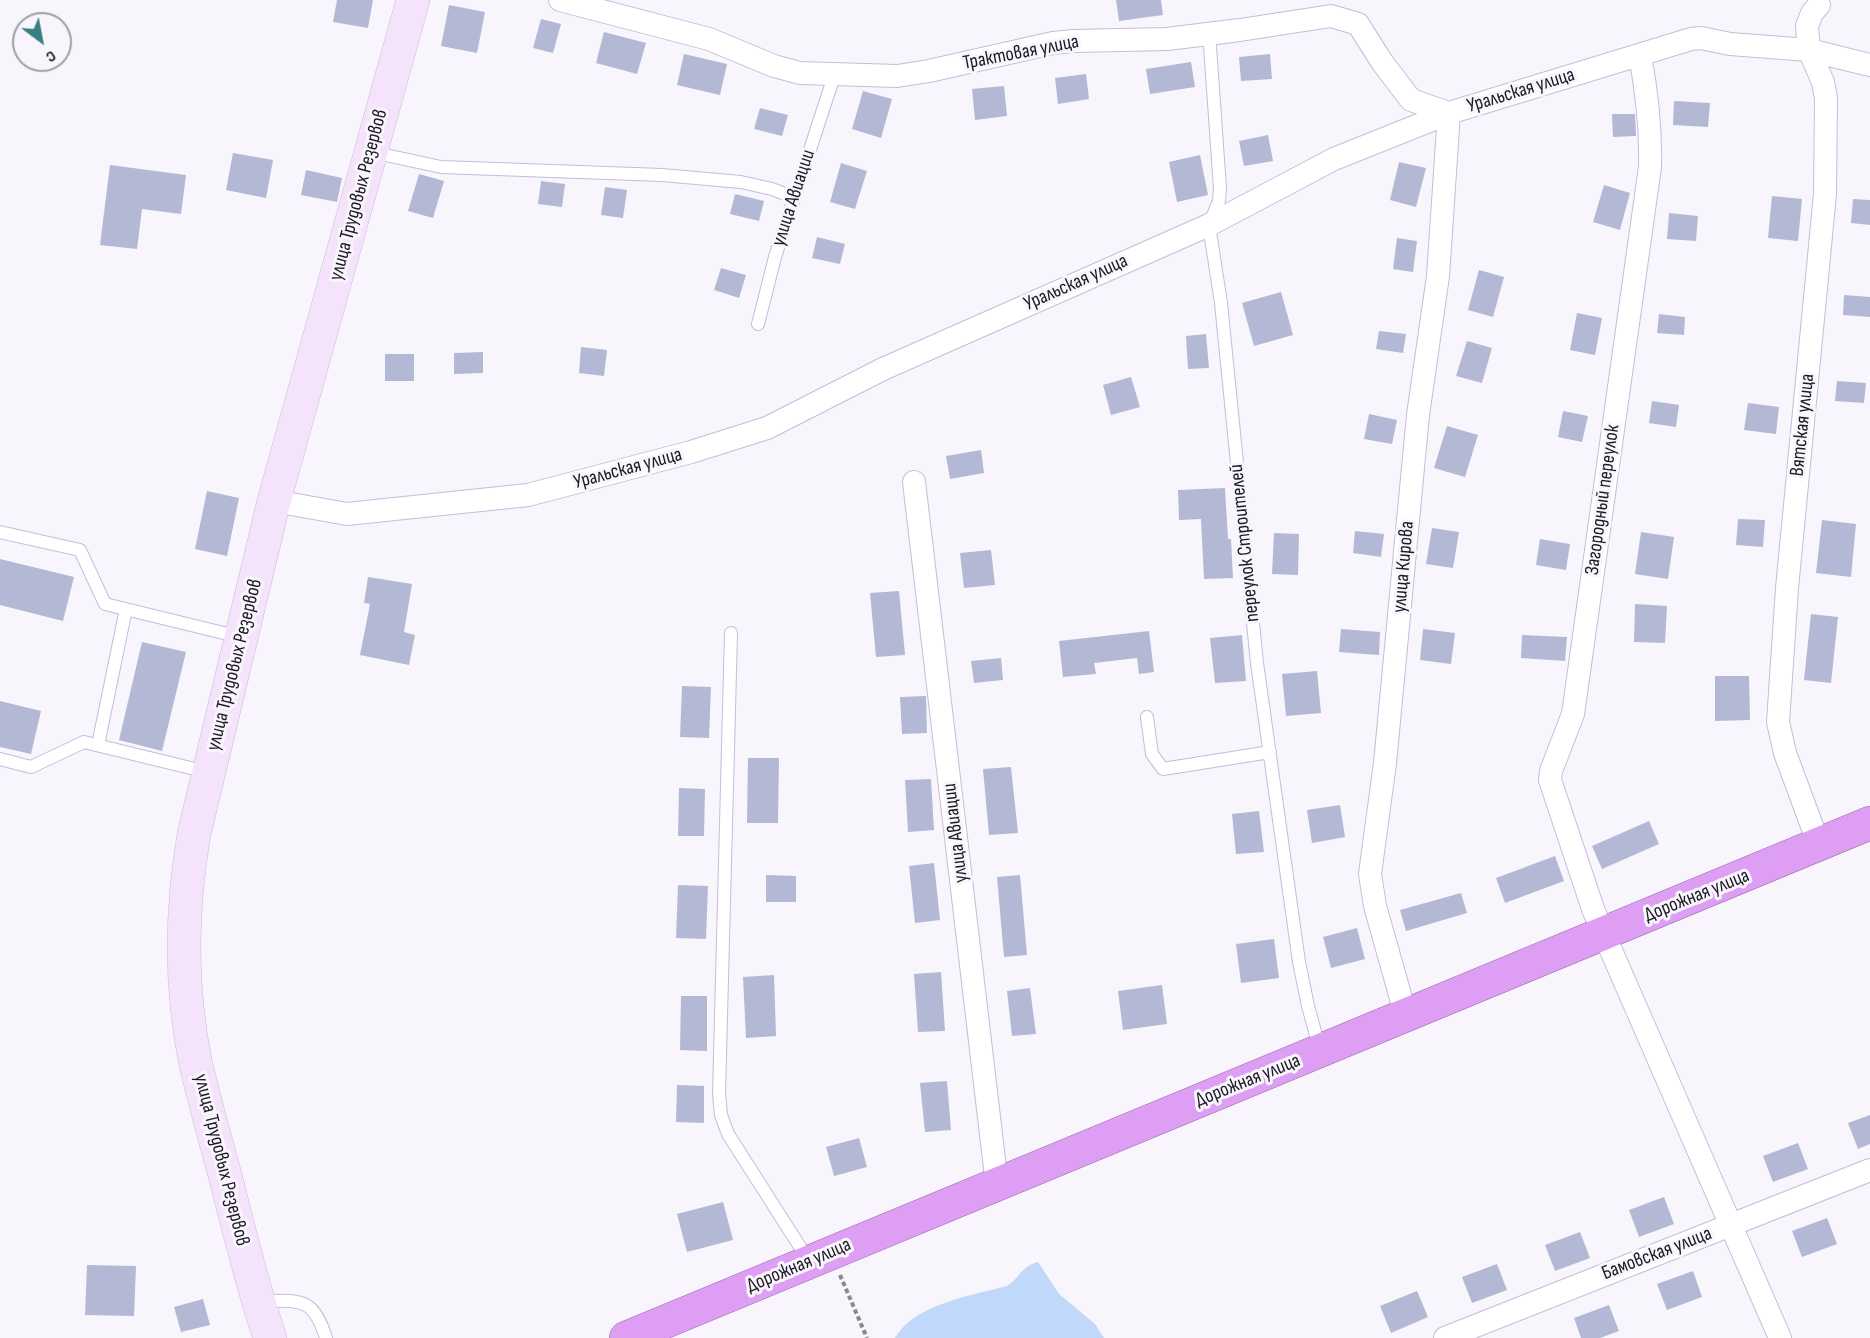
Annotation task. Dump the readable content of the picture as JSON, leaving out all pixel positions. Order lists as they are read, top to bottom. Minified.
{"streets":{"highway":["Дорожная улица"],"main road":["улица Трудовых Резервов"],"street":["Трактовая улица","Уральская улица","улица Авиации","Вятская улица","Загородный переулок","улица Кирова","Бамовская улица"],"lane":["переулок Строителей"]},"crossings":[["Трактовая улица","Уральская улица"],["Трактовая улица","улица Авиации"],["Трактовая улица","переулок Строителей"],["Трактовая улица","улица Кирова"],["Уральская улица","улица Трудовых Резервов"],["Уральская улица","Вятская улица"],["Уральская улица","Загородный переулок"],["Уральская улица","переулок Строителей"],["Уральская улица","улица Кирова"],["улица Авиации","Дорожная улица"],["Вятская улица","Дорожная улица"],["Загородный переулок","Дорожная улица"],["Загородный переулок","Бамовская улица"],["переулок Строителей","Дорожная улица"],["улица Кирова","Дорожная улица"]],"north":"bottom right"}
